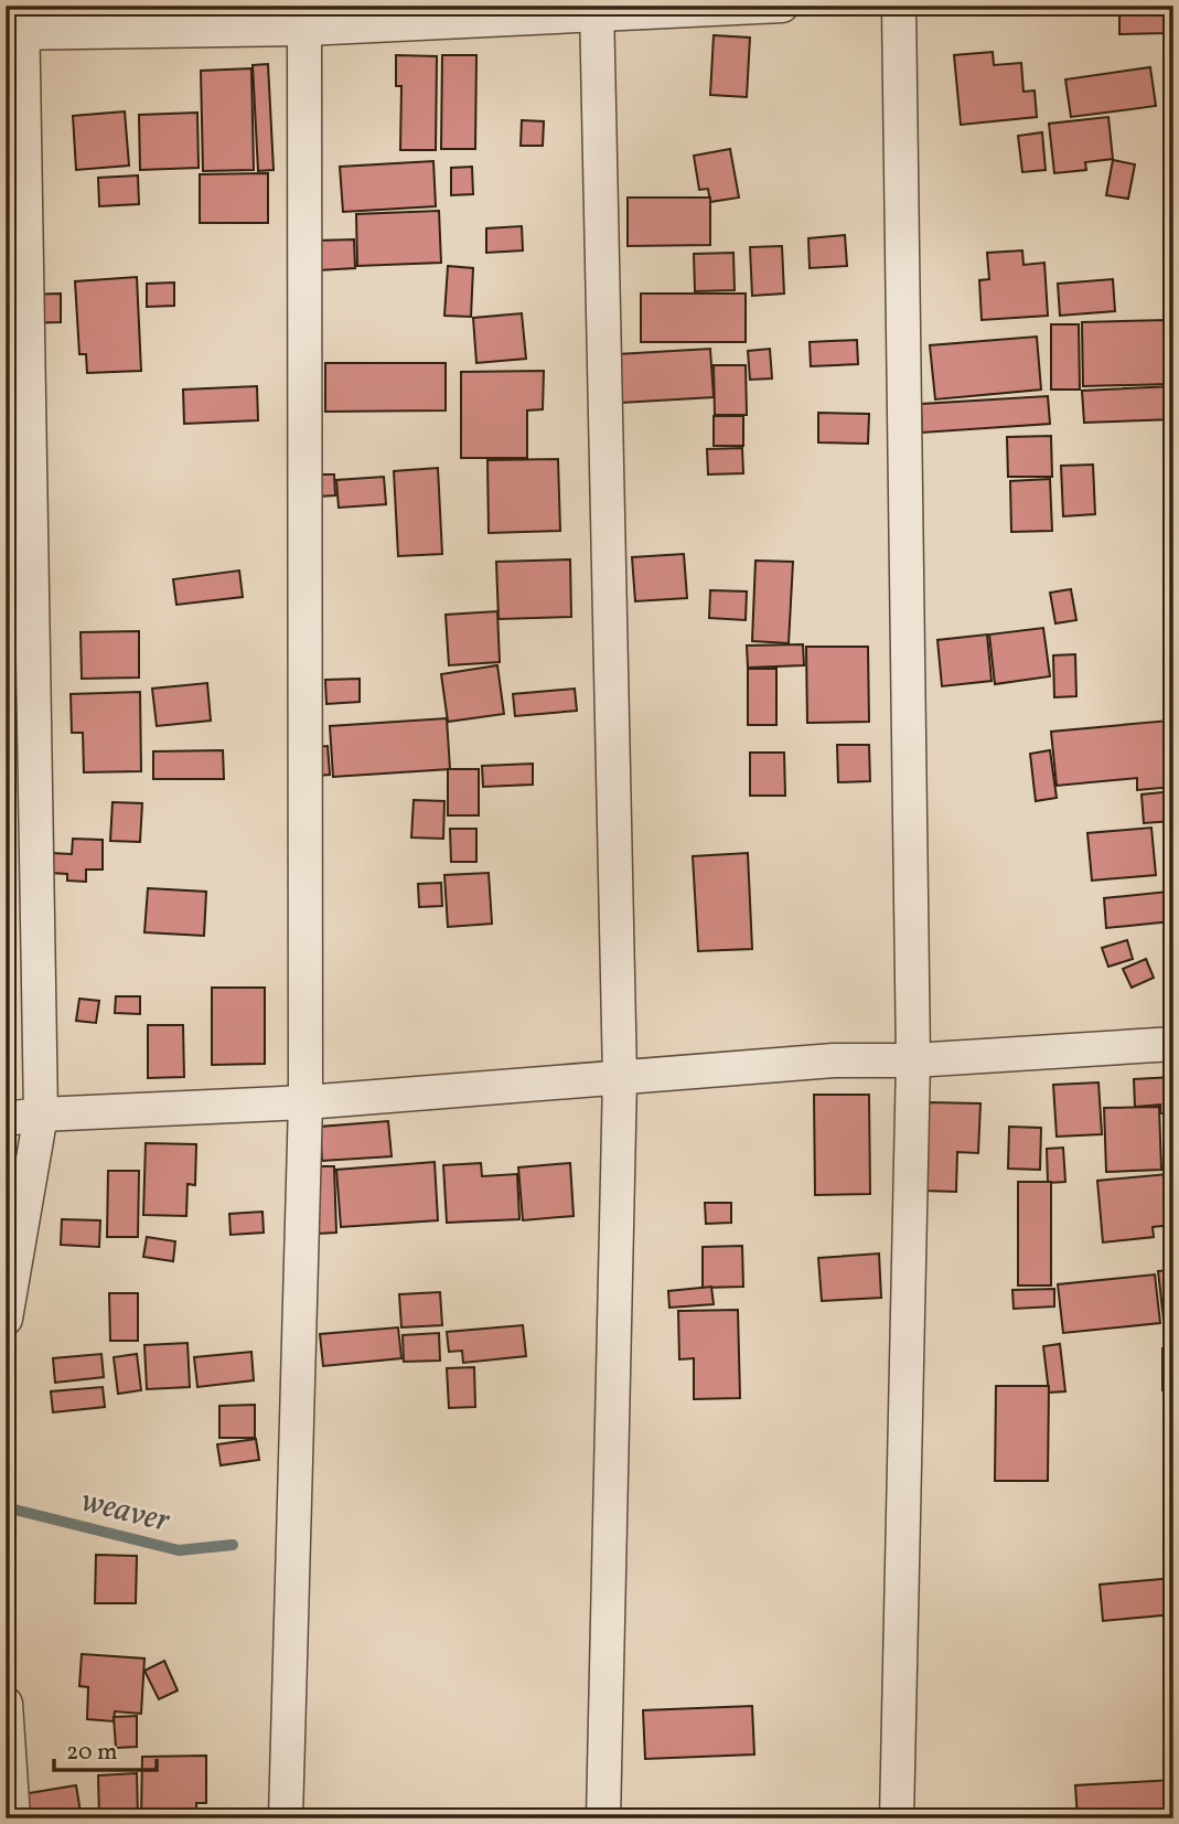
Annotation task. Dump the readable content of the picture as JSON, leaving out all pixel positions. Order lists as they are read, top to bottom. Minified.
{"water":["weaver"],"scale_bar":"20 m"}
